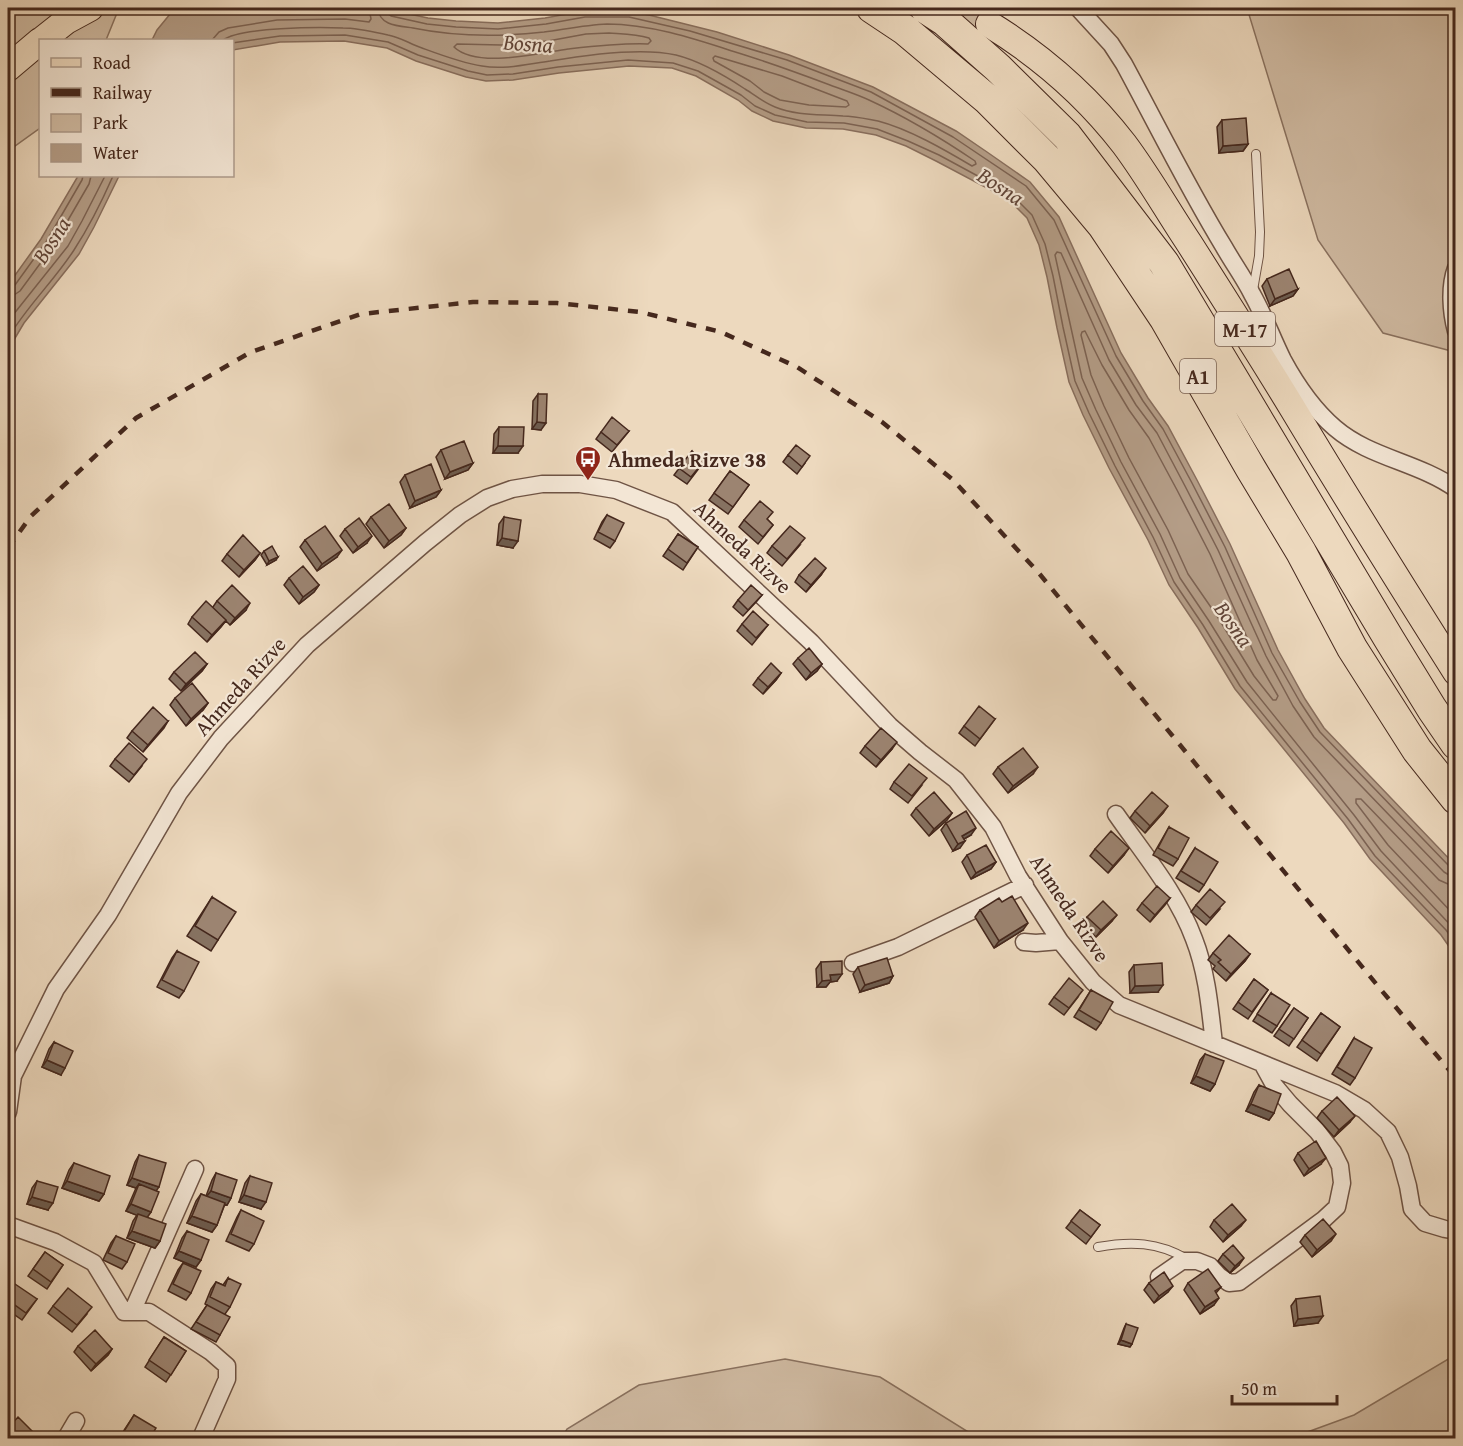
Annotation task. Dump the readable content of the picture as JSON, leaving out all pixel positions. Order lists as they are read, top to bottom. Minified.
{"streets":{"highway":["A1"],"main road":["M-17"],"street":["Ahmeda Rizve"]},"water":["Bosna"],"places":{"bus stop":["Ahmeda Rizve 38"]},"legend":["Road","Railway","Park","Water"],"scale_bar":"50 m"}
